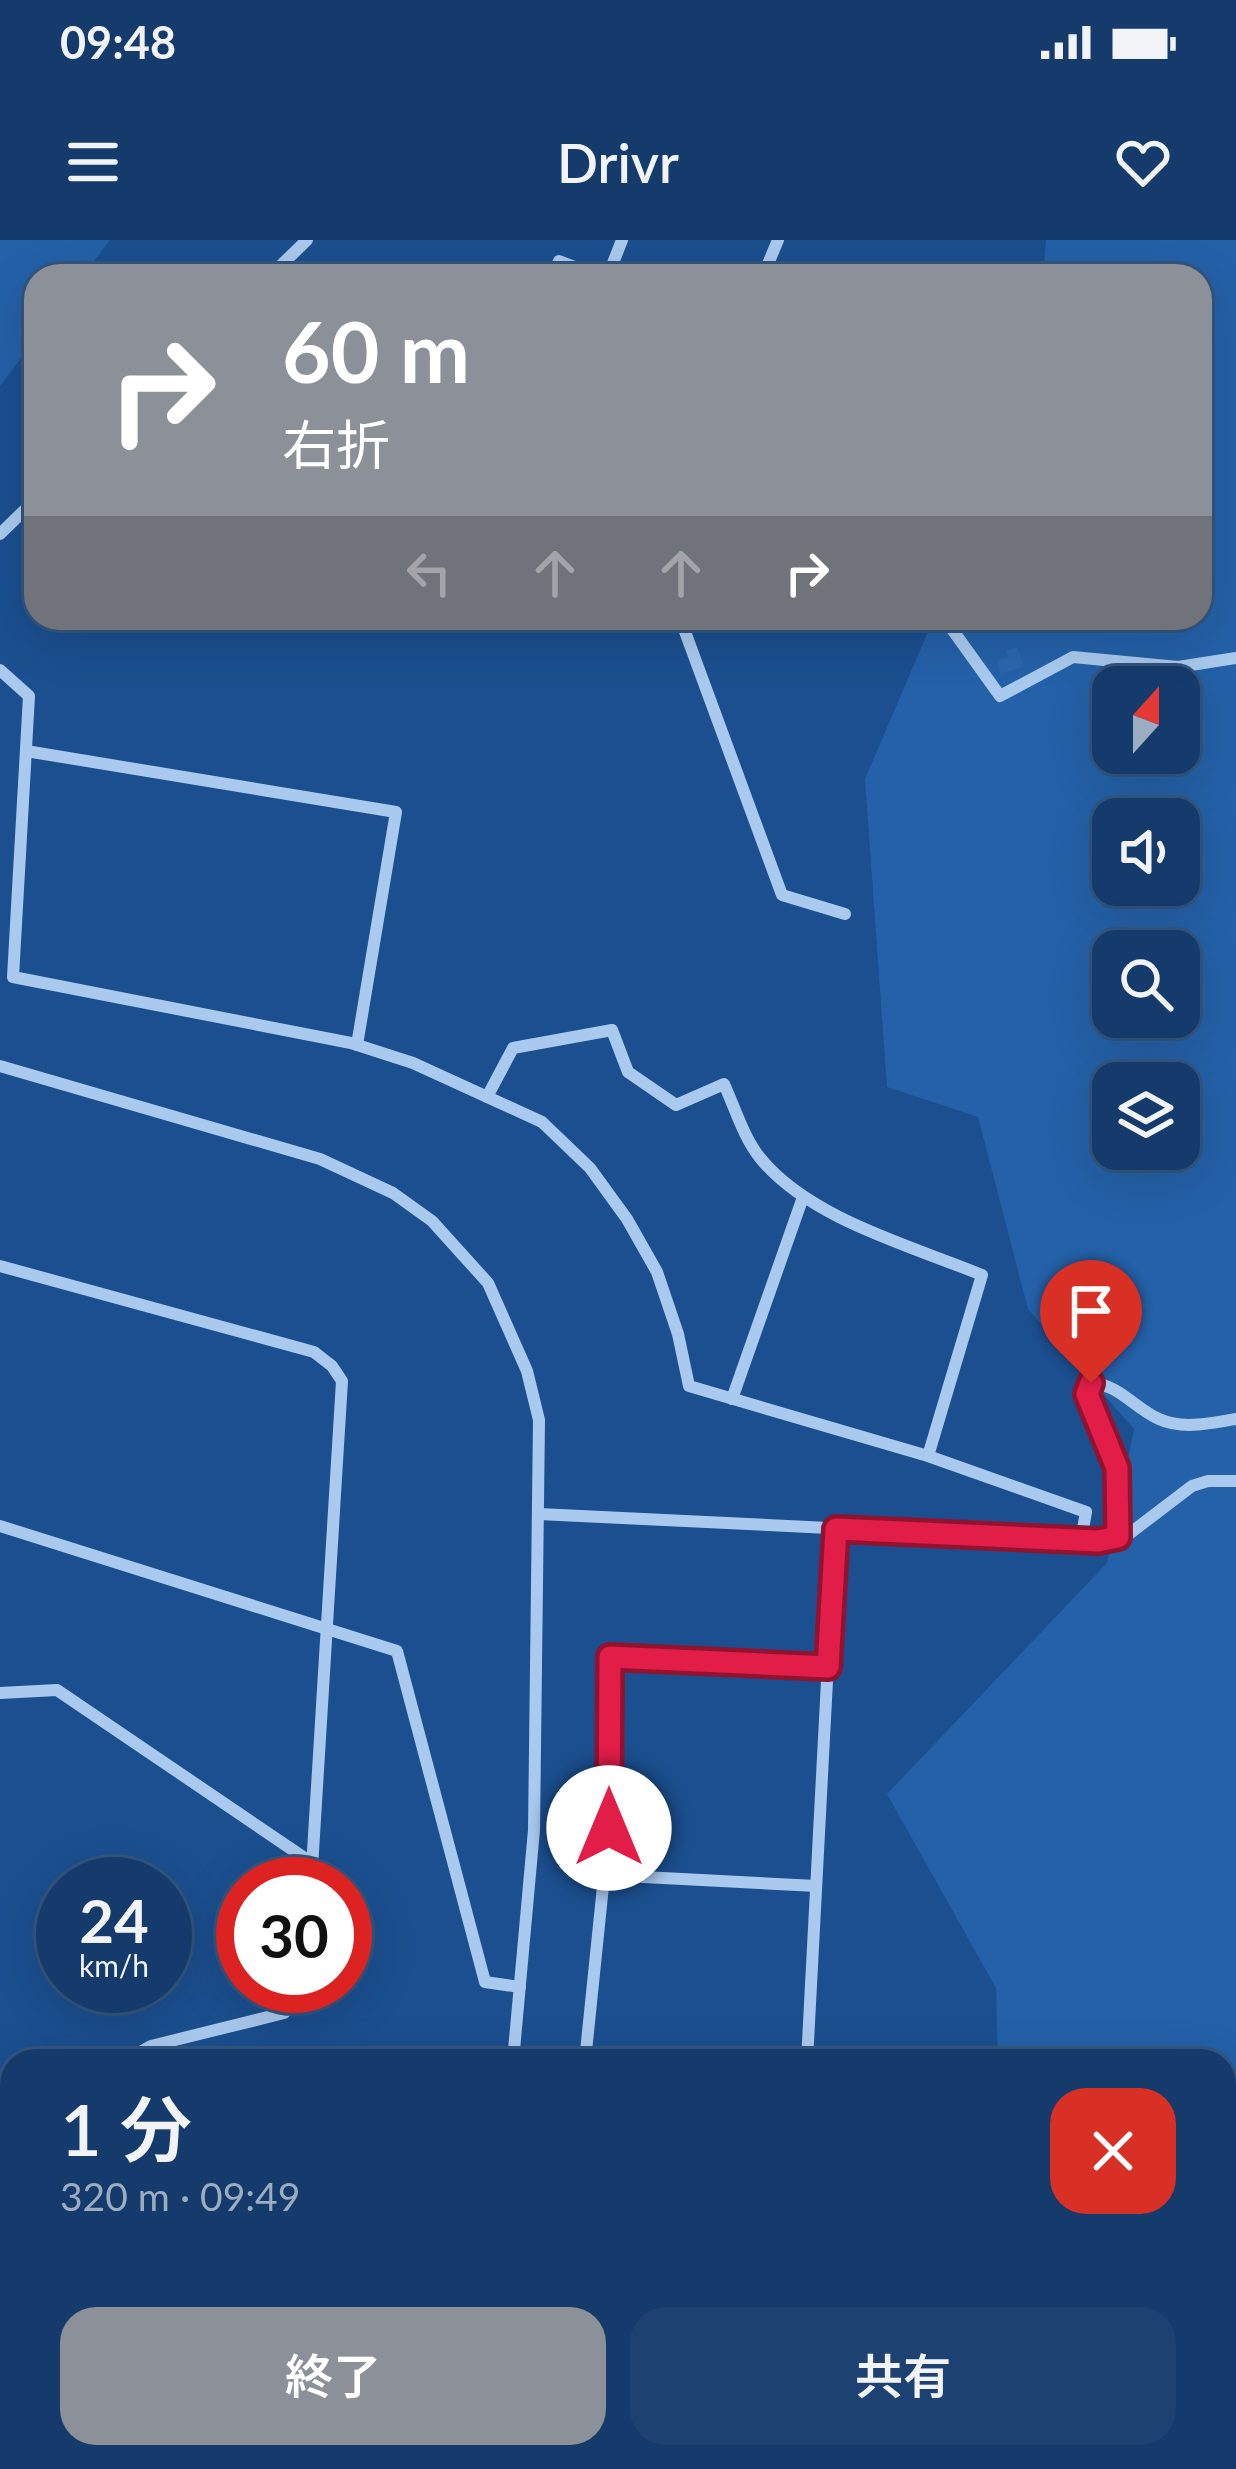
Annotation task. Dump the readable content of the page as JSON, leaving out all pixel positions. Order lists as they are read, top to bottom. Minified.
{"north":"top","page":{"status":"09:48","header":"Drivr","turn":["60 m","右折"],"speed":"24 km/h","limit":"30","heading":["1 分","320 m · 09:49"],"buttons":["終了","共有"]}}
